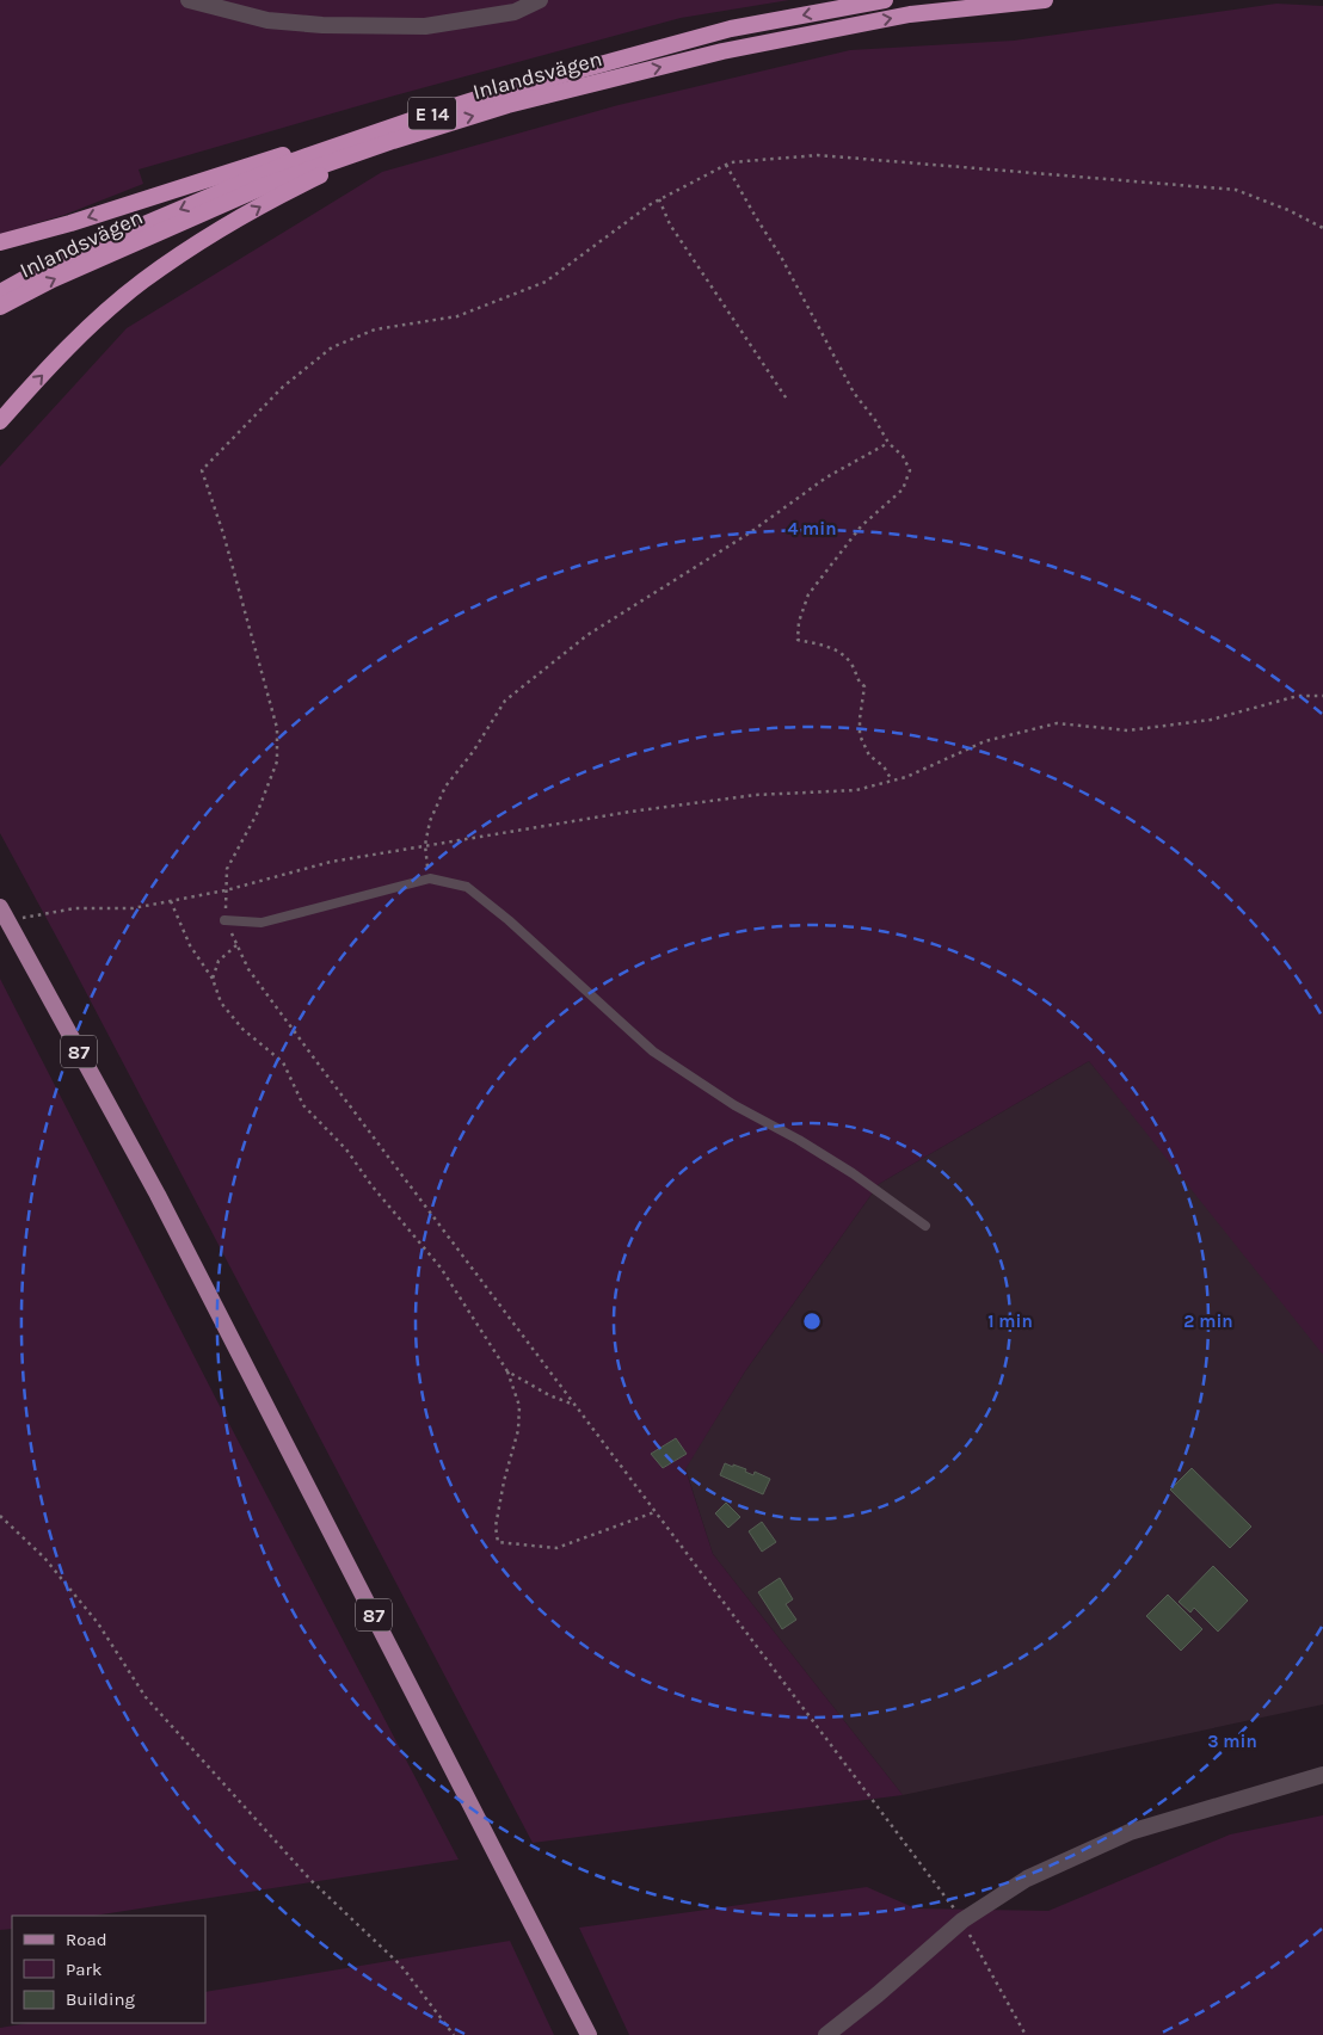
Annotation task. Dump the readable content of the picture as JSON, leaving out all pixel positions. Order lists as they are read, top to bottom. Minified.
{"streets":{"highway":["Inlandsvägen","E 14"],"main road":["87"]},"legend":["Road","Park","Building"],"rings":["4 min","1 min","2 min","3 min"]}
